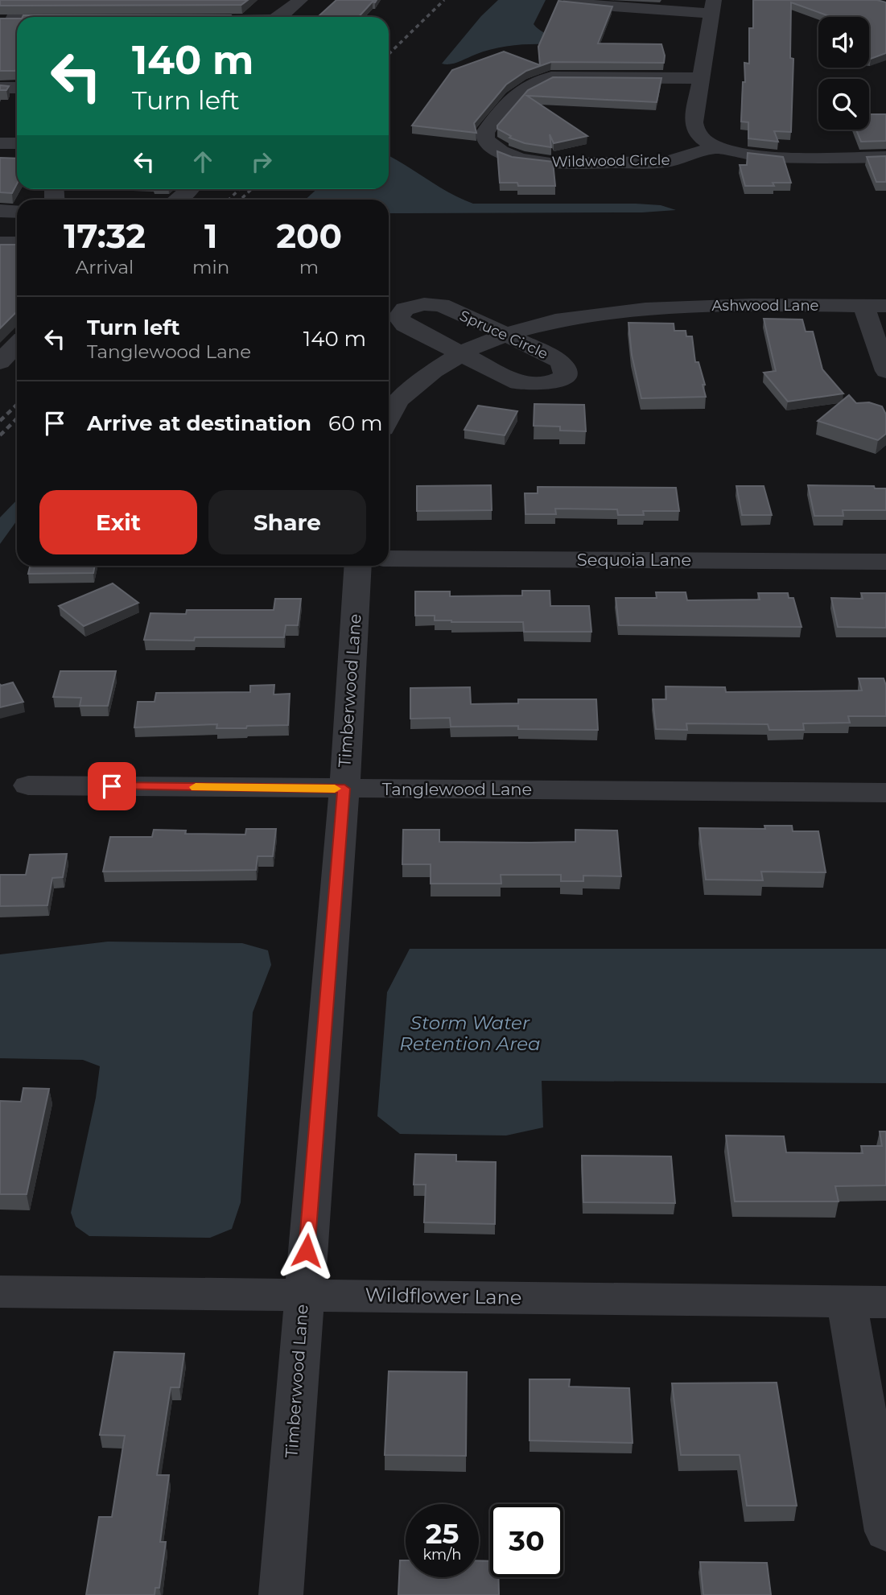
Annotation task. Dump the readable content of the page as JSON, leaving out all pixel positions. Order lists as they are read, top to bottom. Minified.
{"streets":{"street":["Wildwood Circle","Ashwood Lane","Spruce Circle","Sequoia Lane","Timberwood Lane","Tanglewood Lane","Wildflower Lane"]},"crossings":[["Ashwood Lane","Spruce Circle"],["Timberwood Lane","Tanglewood Lane"],["Timberwood Lane","Wildflower Lane"]],"water":["Storm Water Retention Area"],"page":{"turn":["140 m","Turn left"],"eta":["17:32","Arrival","1","min","200","m"],"list":[{"name":"Turn left","note":"Tanglewood Lane","value":"140 m"},{"name":"Arrive at destination","value":"60 m"}],"buttons":["Exit","Share"],"speed":"25 km/h","limit":"30"}}
